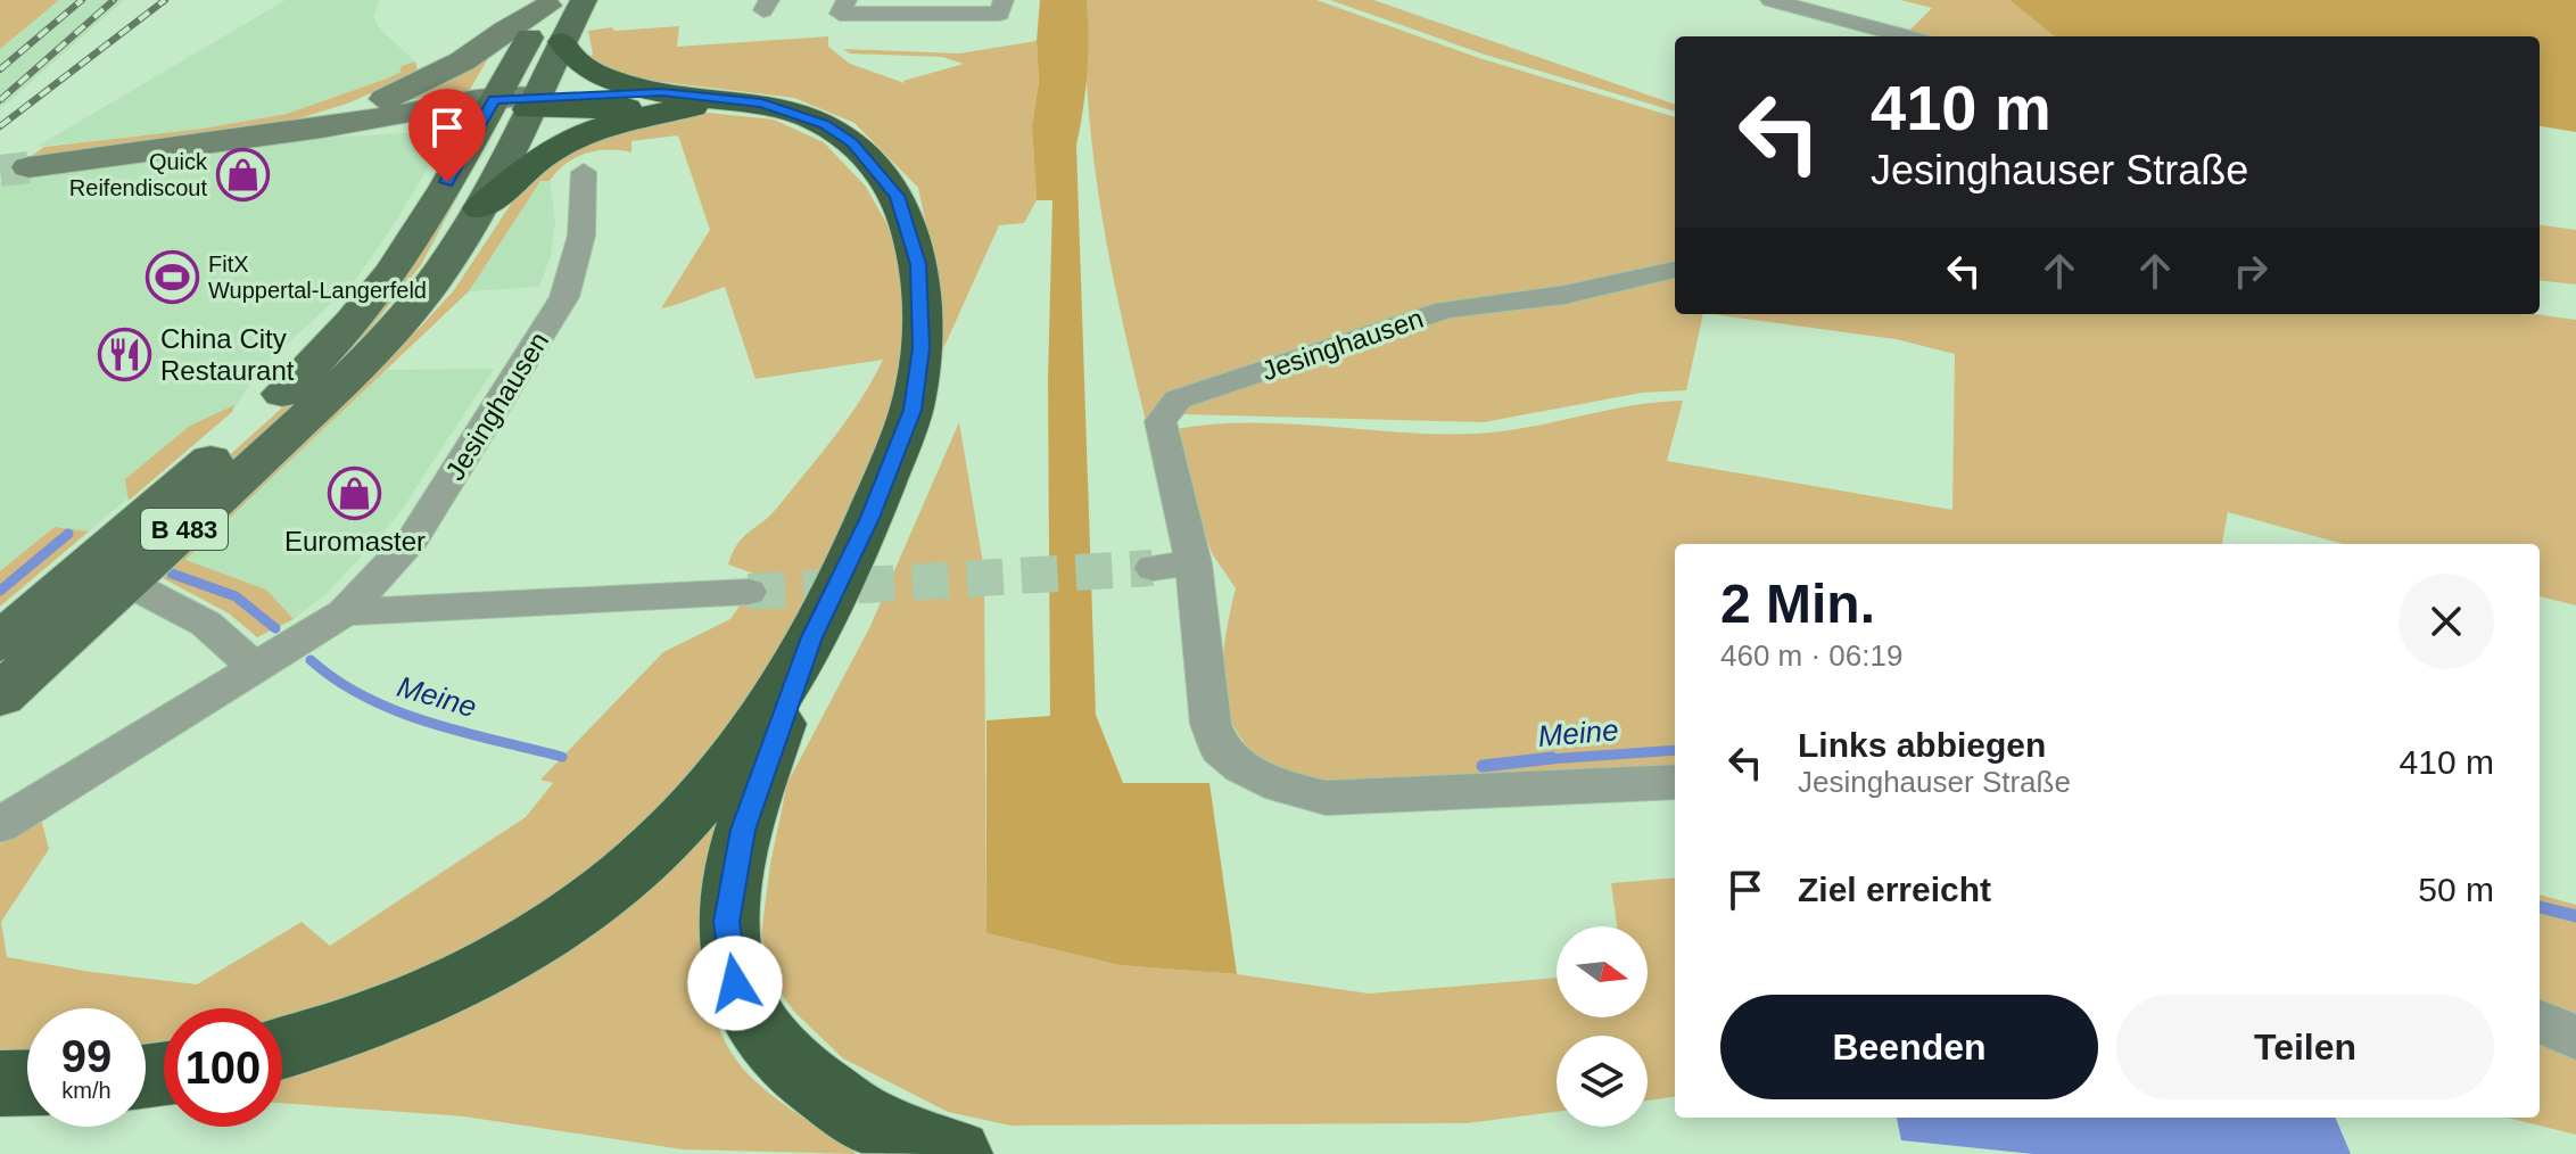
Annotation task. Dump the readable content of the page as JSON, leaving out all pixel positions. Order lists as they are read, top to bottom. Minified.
{"streets":{"main road":["B 483"],"street":["Jesinghausen"]},"water":["Meine"],"places":{"shop":["Quick Reifendiscout","Euromaster"],"sports":["FitX Wuppertal-Langerfeld"],"restaurant":["China City Restaurant"]},"north":"right","page":{"turn":["410 m","Jesinghauser Straße"],"heading":["2 Min.","460 m · 06:19"],"list":[{"name":"Links abbiegen","note":"Jesinghauser Straße","value":"410 m"},{"name":"Ziel erreicht","value":"50 m"}],"buttons":["Beenden","Teilen"],"speed":"99 km/h","limit":"100"}}
